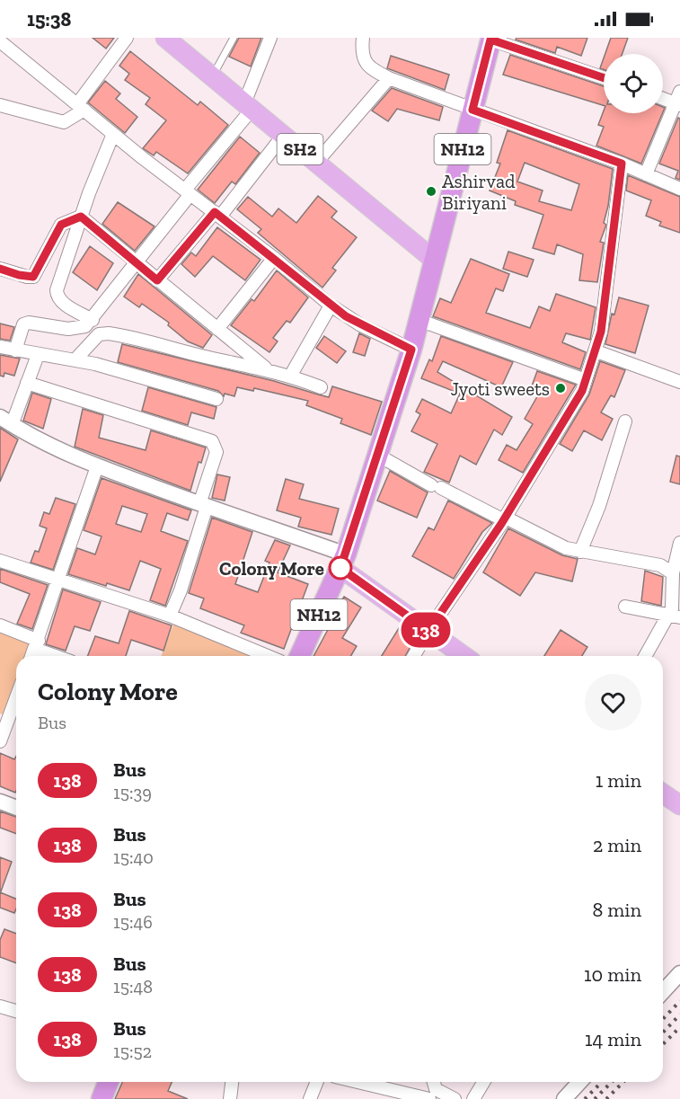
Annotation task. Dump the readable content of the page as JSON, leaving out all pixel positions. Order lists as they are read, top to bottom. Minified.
{"streets":{"highway":["NH12"],"main road":["SH2"]},"crossings":[["SH2","NH12"]],"places":["Ashirvad Biriyani","Jyoti sweets","Colony More"],"lines":["bus line 138"],"page":{"status":"15:38","on_map":"138","heading":["Colony More","Bus"],"list":[{"mark":"138","name":"Bus","note":"15:39","value":"1 min"},{"mark":"138","name":"Bus","note":"15:40","value":"2 min"},{"mark":"138","name":"Bus","note":"15:46","value":"8 min"},{"mark":"138","name":"Bus","note":"15:48","value":"10 min"},{"mark":"138","name":"Bus","note":"15:52","value":"14 min"}]}}
